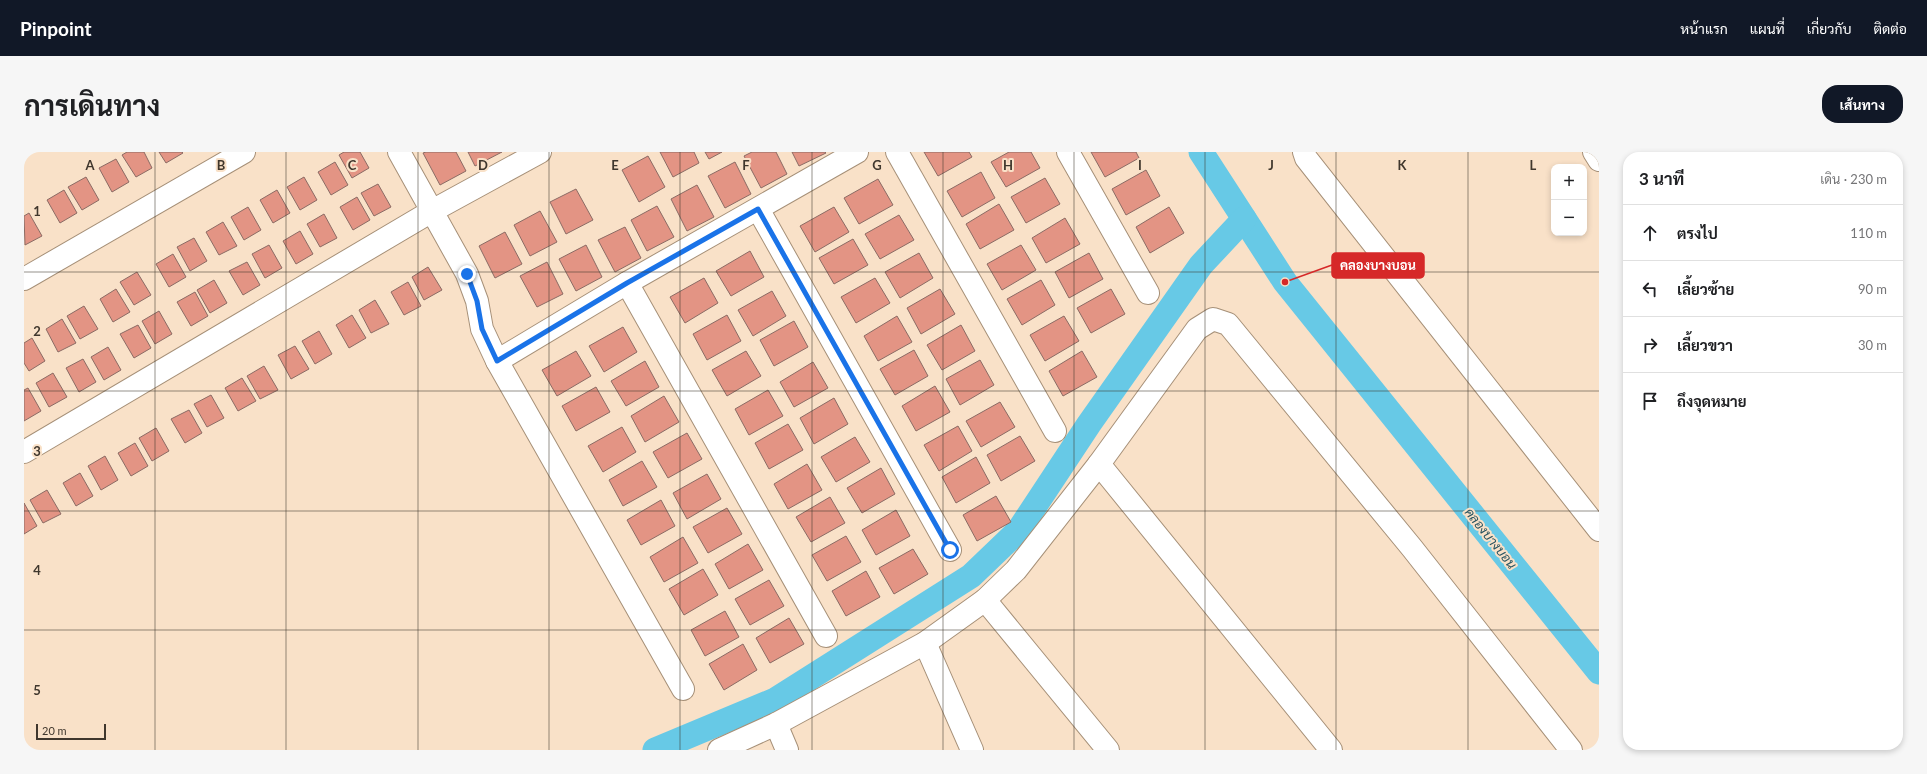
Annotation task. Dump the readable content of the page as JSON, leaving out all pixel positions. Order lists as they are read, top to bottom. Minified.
{"water":["คลองบางบอน"],"places":["คลองบางบอน"],"scale_bar":"20 m","page":{"header":"Pinpoint","nav":["หน้าแรก","แผนที่","เกี่ยวกับ","ติดต่อ"],"buttons":"เส้นทาง","title":"การเดินทาง","heading":["3 นาที","เดิน · 230 m"],"map_buttons":["+","−"],"list":[["ตรงไป","110 m"],["เลี้ยวซ้าย","90 m"],["เลี้ยวขวา","30 m"],"ถึงจุดหมาย"],"scale":"20 m"},"grid":{"columns":["A","B","C","D","E","F","G","H","I","J","K","L"],"rows":["1","2","3","4","5"]}}
